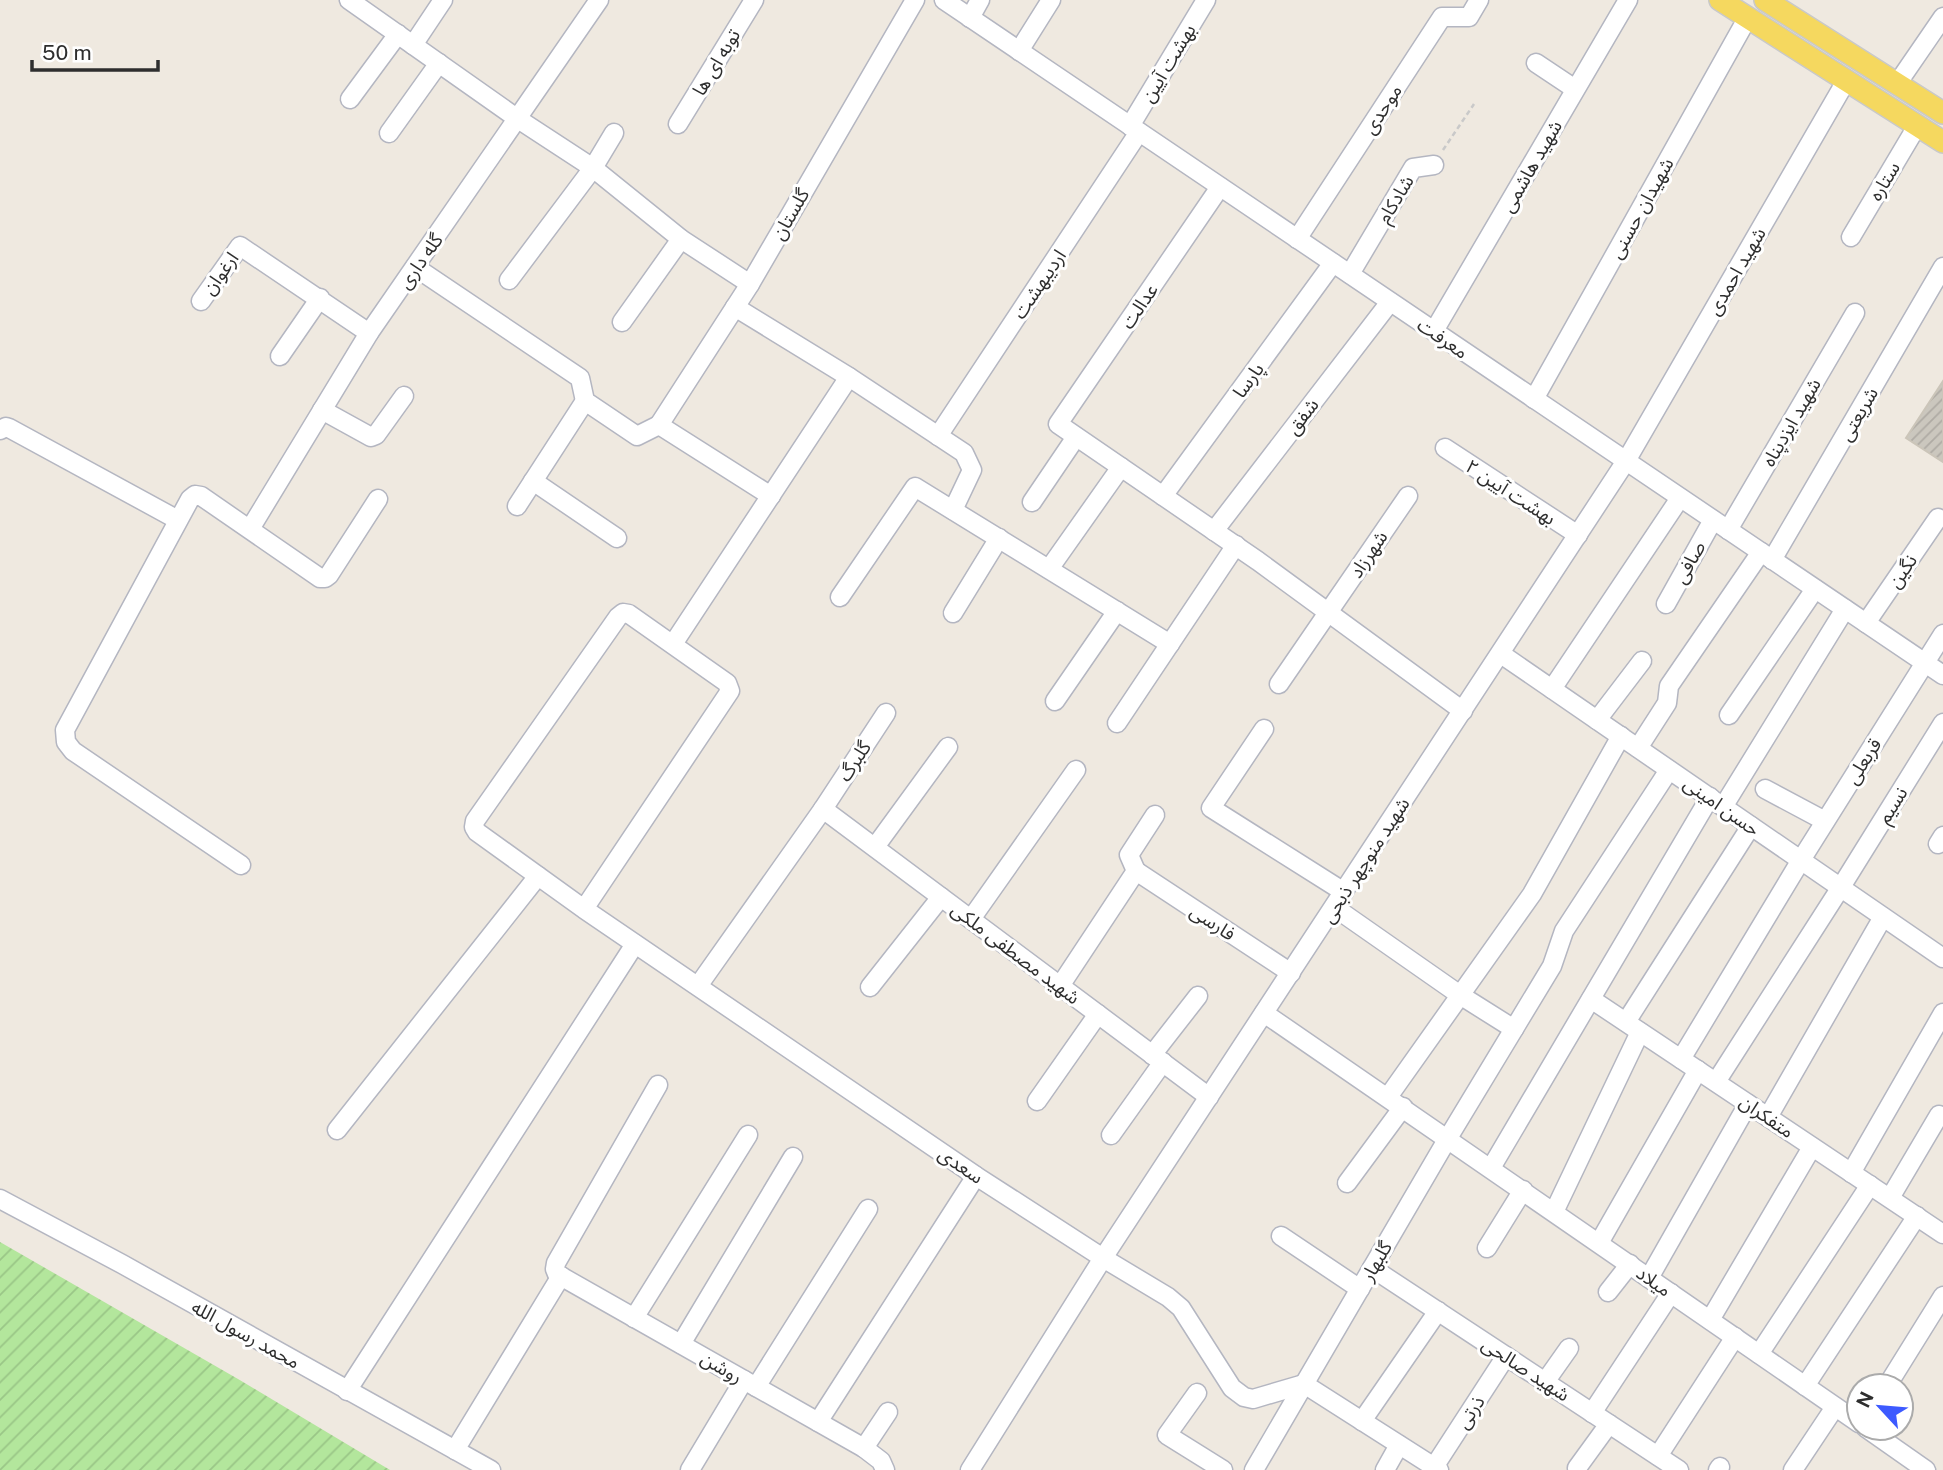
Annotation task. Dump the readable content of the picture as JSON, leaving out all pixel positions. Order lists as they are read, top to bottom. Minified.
{"streets":{"street":["توبه ای ها","بهشت آیین","موحدی","شهید هاشمی","ستاره","شادکام","شهیدان حسنی","گلستان","گله داری","شهید احمدی","ارغوان","اردیبهشت","عدالت","معرفت","پارسا","شریعتی","شفق","شهید ایزدپناه","بهشت آیین ۲","شهرزاد","صافی","نگین","گلبرگ","قربعلی","نسیم","حسن امینی","شهید منوچهر ذبحی","فارسی","شهید مصطفی ملکی","متفکران","سعدی","گلبهار","میلاد","محمد رسول الله","روشن","شهید صالحی","ذرتی"]},"crossings":[["بهشت آیین","اردیبهشت"],["بهشت آیین","معرفت"],["موحدی","معرفت"],["شهید هاشمی","معرفت"],["شادکام","معرفت"],["شهیدان حسنی","معرفت"],["شهید احمدی","معرفت"],["شهید احمدی","شهید منوچهر ذبحی"],["اردیبهشت","معرفت"],["عدالت","معرفت"],["معرفت","پارسا"],["معرفت","شریعتی"],["معرفت","شفق"],["معرفت","شهید ایزدپناه"],["معرفت","صافی"],["معرفت","نگین"],["معرفت","قربعلی"],["معرفت","شهید منوچهر ذبحی"],["شریعتی","حسن امینی"],["بهشت آیین ۲","شهید منوچهر ذبحی"],["گلبرگ","شهید مصطفی ملکی"],["گلبرگ","سعدی"],["قربعلی","حسن امینی"],["قربعلی","متفکران"],["نسیم","حسن امینی"],["نسیم","متفکران"],["حسن امینی","شهید منوچهر ذبحی"],["شهید منوچهر ذبحی","فارسی"],["شهید منوچهر ذبحی","شهید مصطفی ملکی"],["شهید منوچهر ذبحی","سعدی"],["شهید منوچهر ذبحی","میلاد"],["سعدی","گلبهار"],["گلبهار","میلاد"],["گلبهار","شهید صالحی"],["شهید صالحی","ذرتی"]],"scale_bar":"50 m","north":"top left"}
